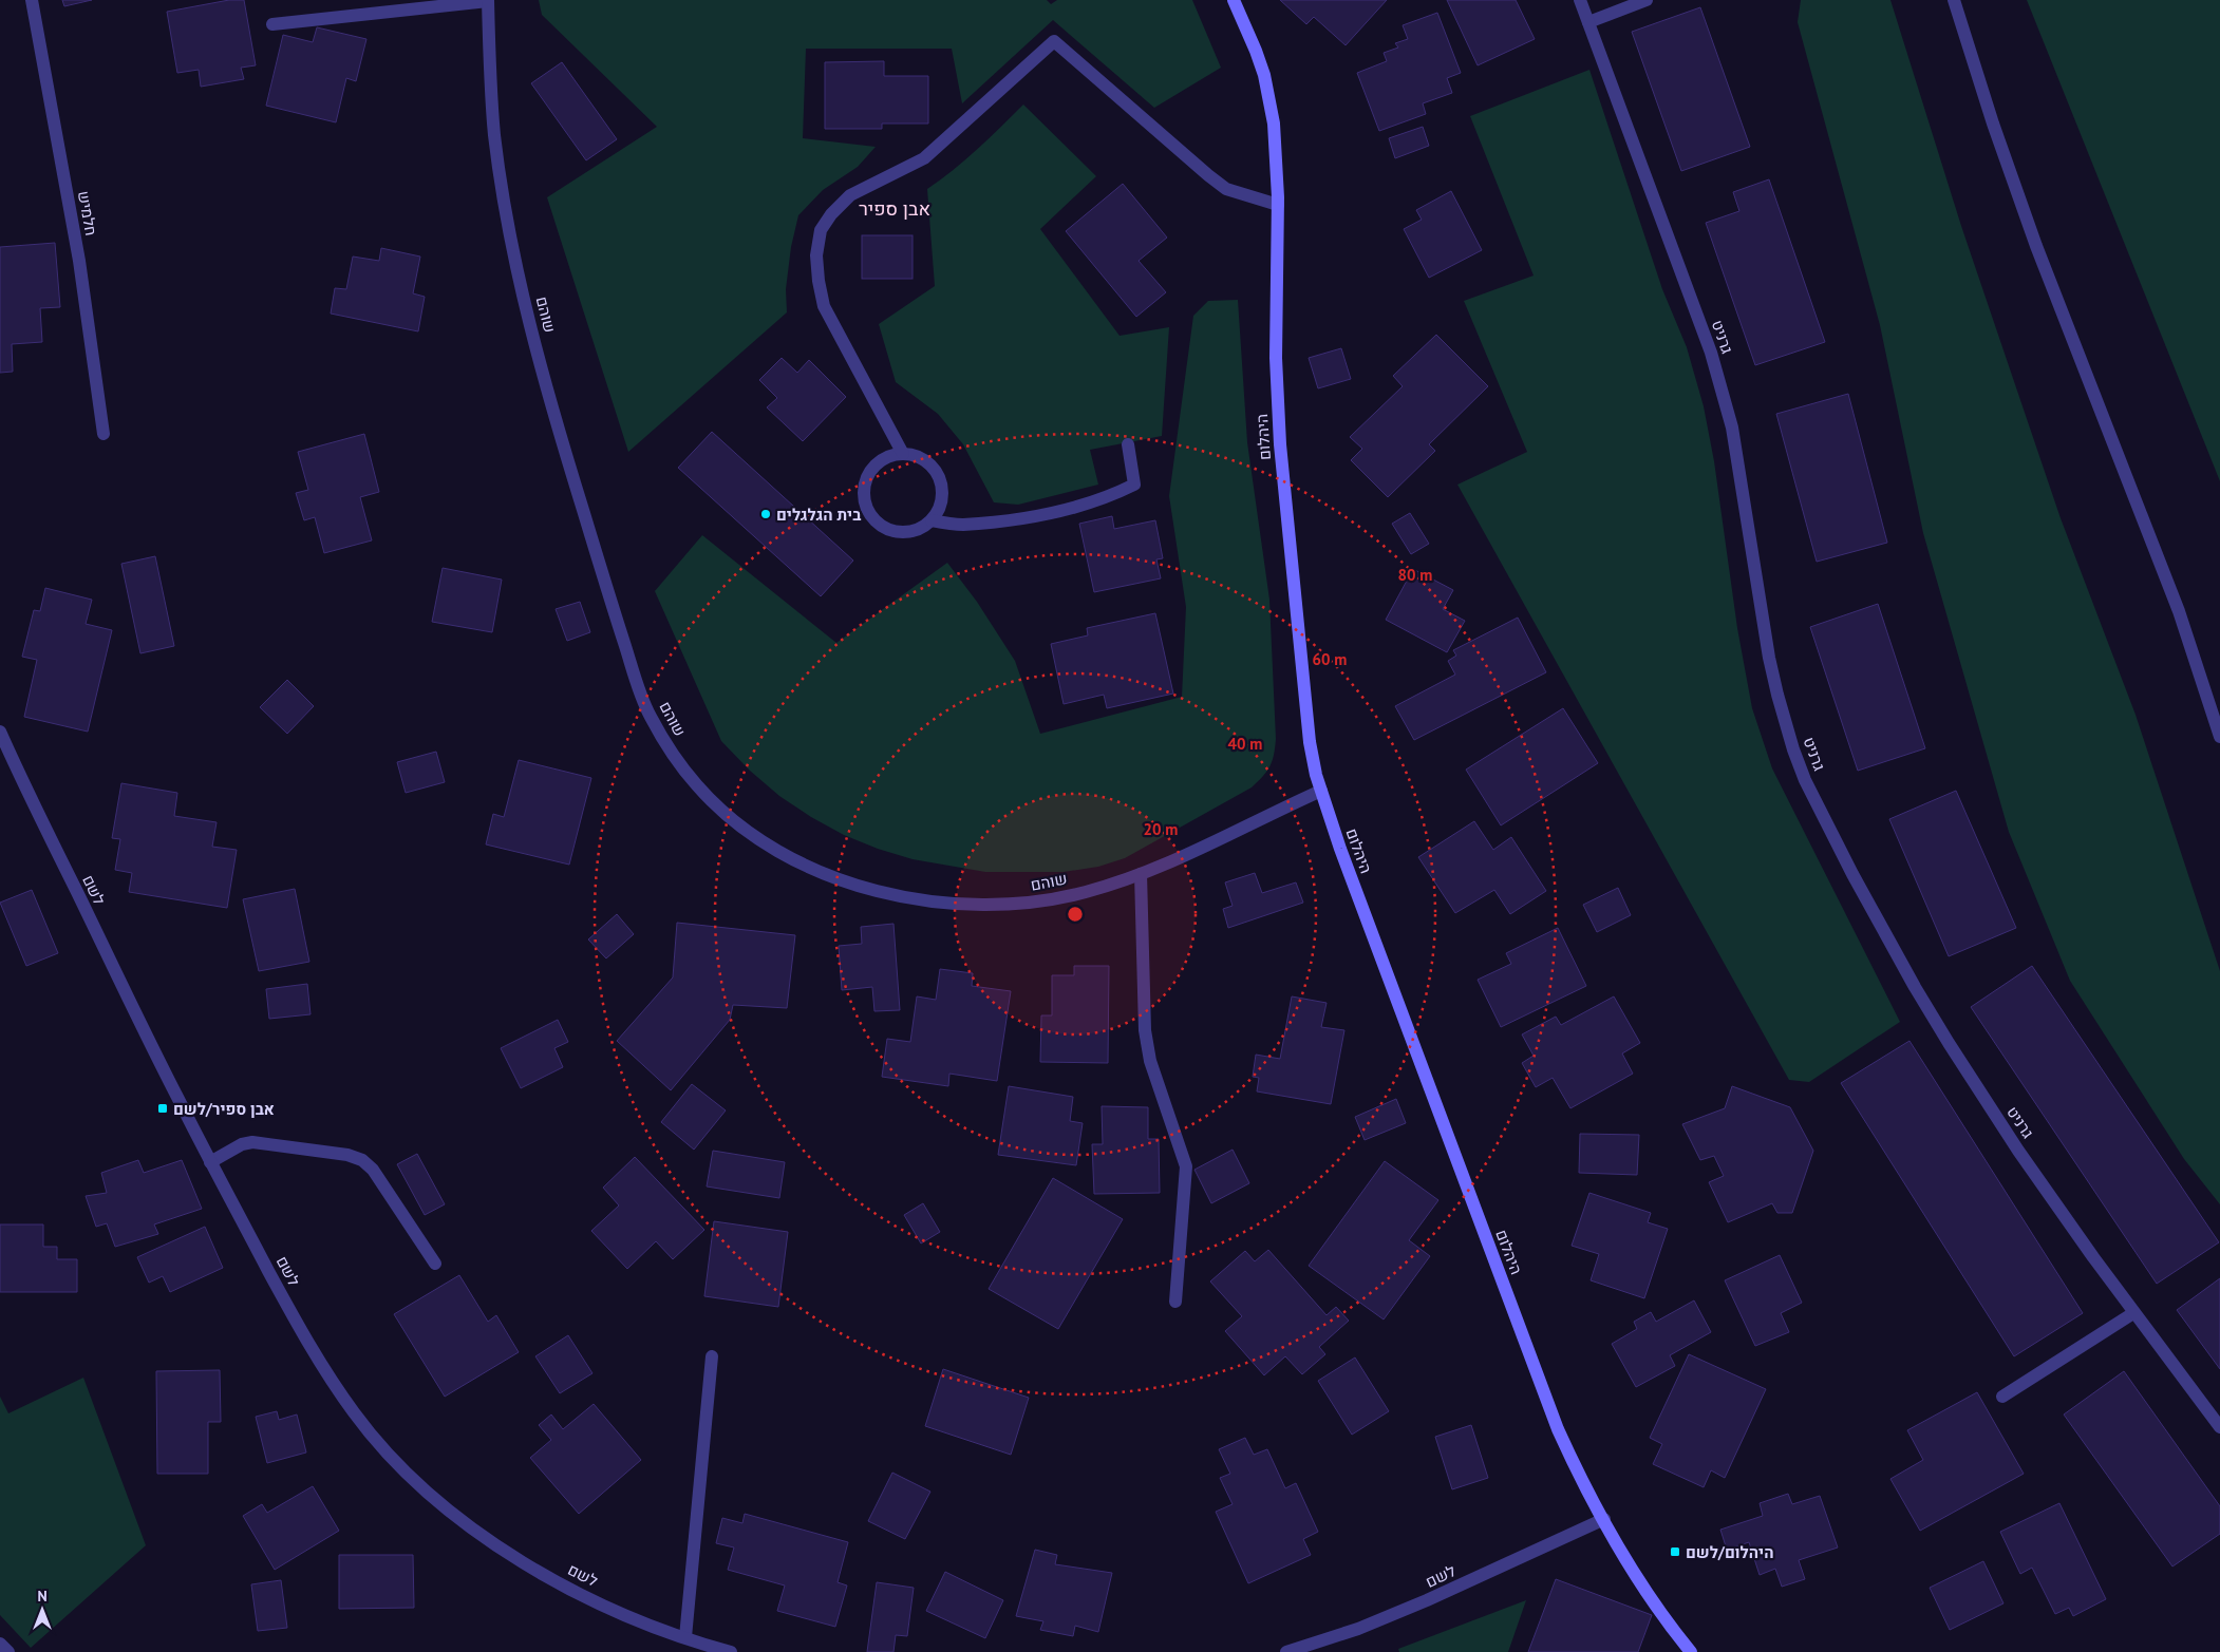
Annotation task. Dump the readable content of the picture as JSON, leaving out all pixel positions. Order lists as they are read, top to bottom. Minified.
{"streets":{"street":["חלמיש","שוהם","גרניט","היהלום","לשם"]},"crossings":[["שוהם","היהלום"],["היהלום","לשם"]],"districts":["אבן ספיר"],"places":{"other":["בית הגלגלים"],"transit":["אבן ספיר/לשם","היהלום/לשם"]},"north":"top","rings":["80 m","60 m","40 m","20 m"]}
